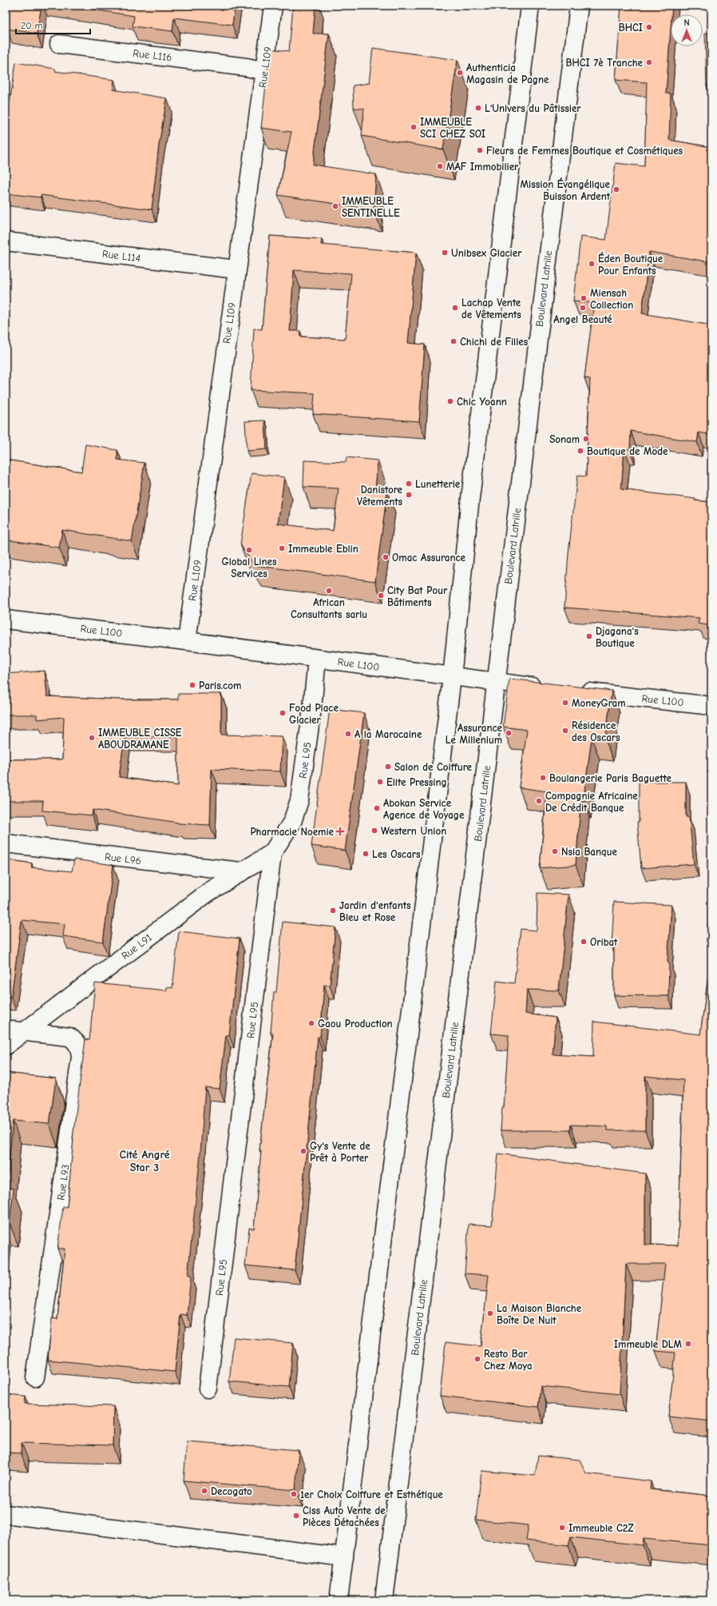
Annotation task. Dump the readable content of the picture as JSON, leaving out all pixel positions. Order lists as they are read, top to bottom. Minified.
{"streets":{"street":["Rue L116","Rue L109","Rue L114","Boulevard Latrille","Rue L100","Rue L95","Rue L96","Rue L91","Rue L93"]},"crossings":[["Rue L116","Rue L109"],["Rue L109","Rue L114"],["Rue L109","Rue L100"],["Boulevard Latrille","Rue L100"],["Rue L100","Rue L95"],["Rue L95","Rue L91"],["Rue L96","Rue L91"],["Rue L91","Rue L93"]],"districts":["Cité Angré Star 3"],"places":{"other":["BHCI","BHCI 7è Tranche","Authenticia Magasin de Pagne","L'Univers du Pâtissier","IMMEUBLE SCI CHEZ SOI","Fleurs de Femmes Boutique et Cosmétiques","MAF Immobilier","Mission Évangélique Buisson Ardent","IMMEUBLE SENTINELLE","Unibsex Glacier","Éden Boutique Pour Enfants","Miensah Collection","Lachap Vente de Vêtements","Angel Beauté","Chichi de Filles","Chic Yoann","Sonam","Boutique de Mode","Lunetterie","Danistore Vêtements","Immeuble Eblin","Global Lines Services","Omac Assurance","African Consultants sarlu","City Bat Pour Bâtiments","Djagana's Boutique","Paris.com","MoneyGram","Food Place Glacier","Résidence des Oscars","Assurance Le Millenium","A la Marocaine","IMMEUBLE CISSE ABOUDRAMANE","Salon de Coiffure","Boulangerie Paris Baguette","Elite Pressing","Compagnie Africaine De Crédit Banque","Abokan Service Agence de Voyage","Western Union","Nsia Banque","Les Oscars ‌","Jardin d'enfants Bleu et Rose","Oribat","Gaou Production","Gy's Vente de Prêt à Porter","La Maison Blanche Boîte De Nuit","Immeuble DLM","Resto Bar Chez Moya","Decogato","1er Choix Coiffure et Esthétique","Ciss Auto Vente de Pièces Détachées","Immeuble C2Z"],"health":["Pharmacie Noemie"]},"scale_bar":"20 m","north":"top"}
